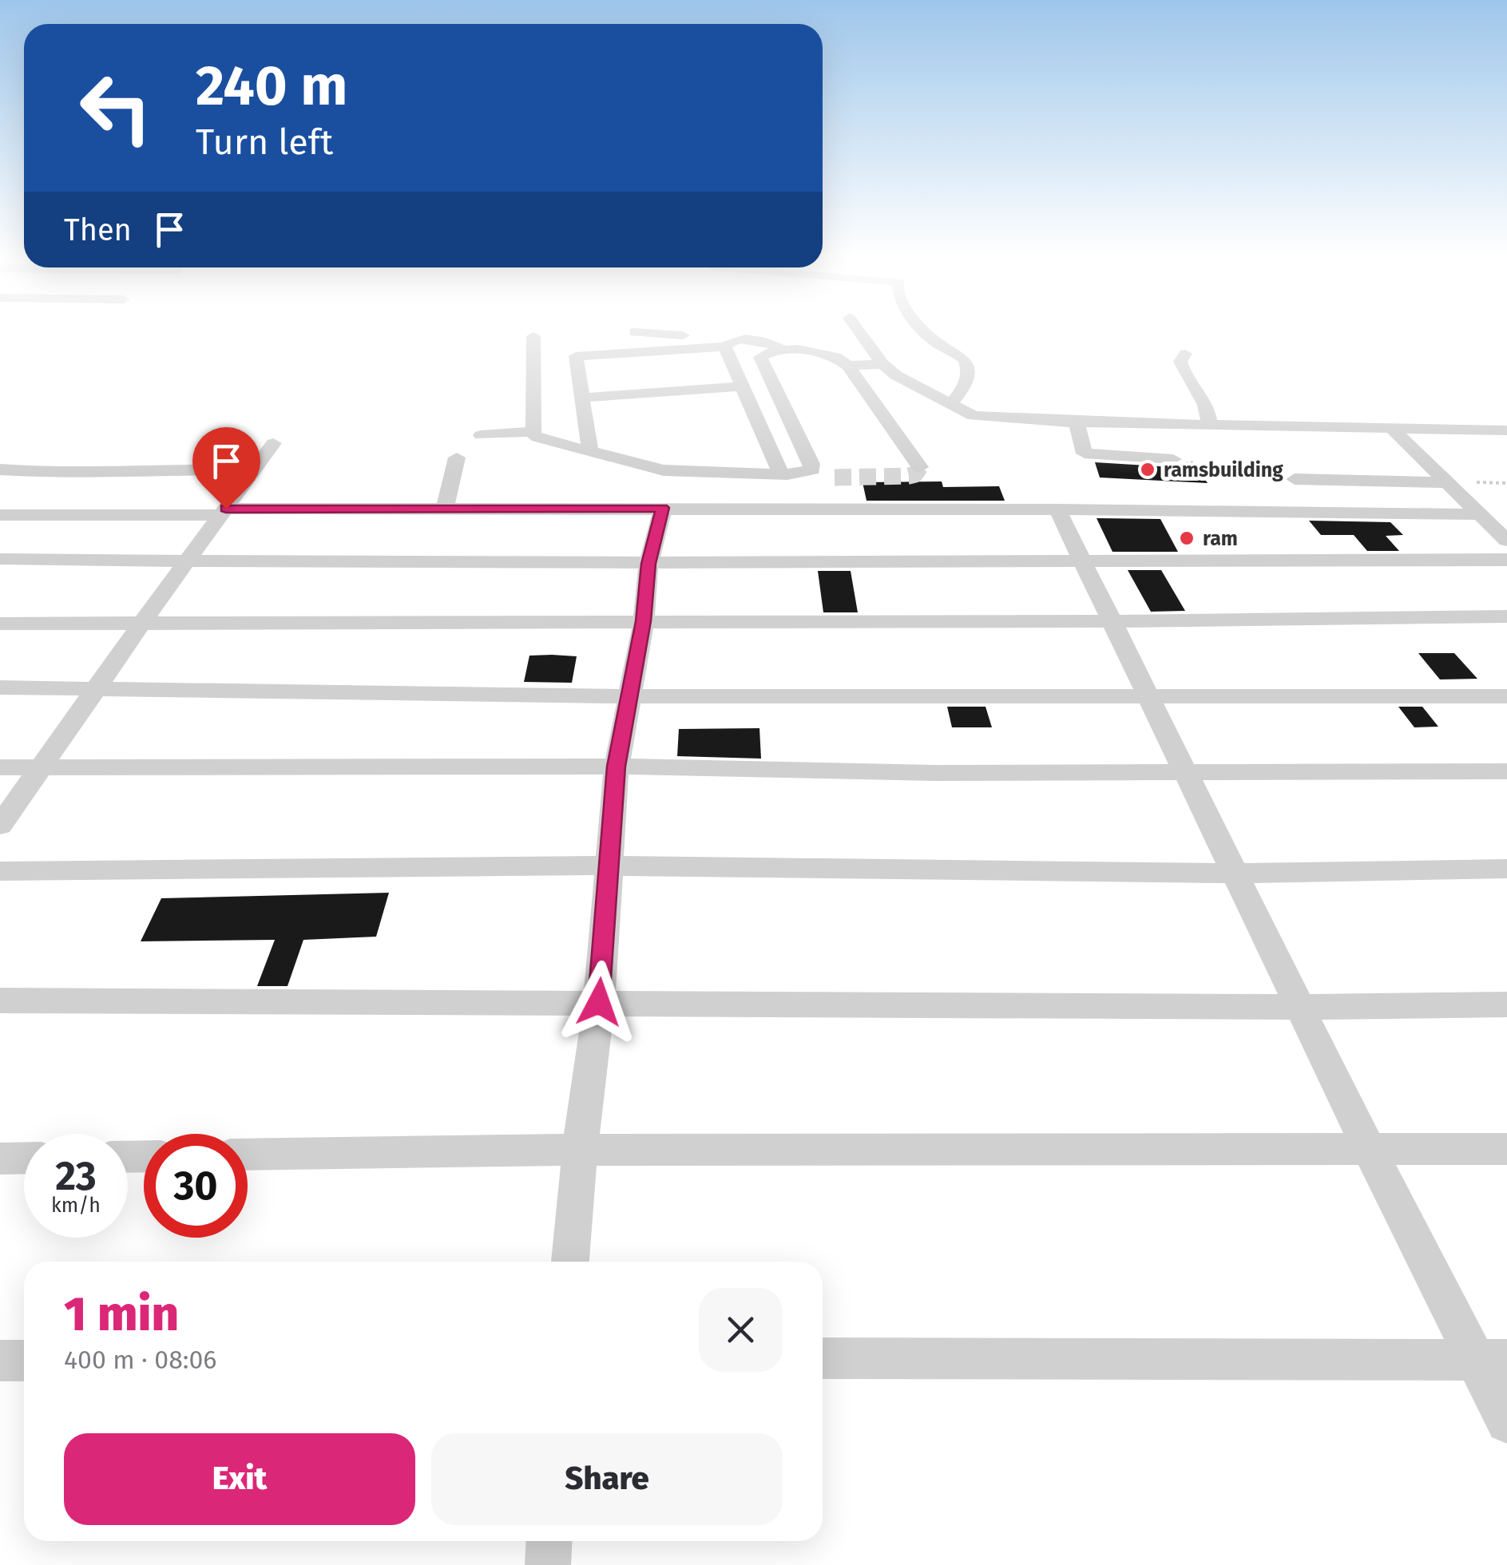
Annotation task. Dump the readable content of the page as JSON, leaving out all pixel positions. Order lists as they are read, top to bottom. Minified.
{"places":["ramsbuilding","ram"],"page":{"turn":["240 m","Turn left"],"then":"Then","speed":"23 km/h","limit":"30","heading":["1 min","400 m · 08:06"],"buttons":["Exit","Share"]}}
